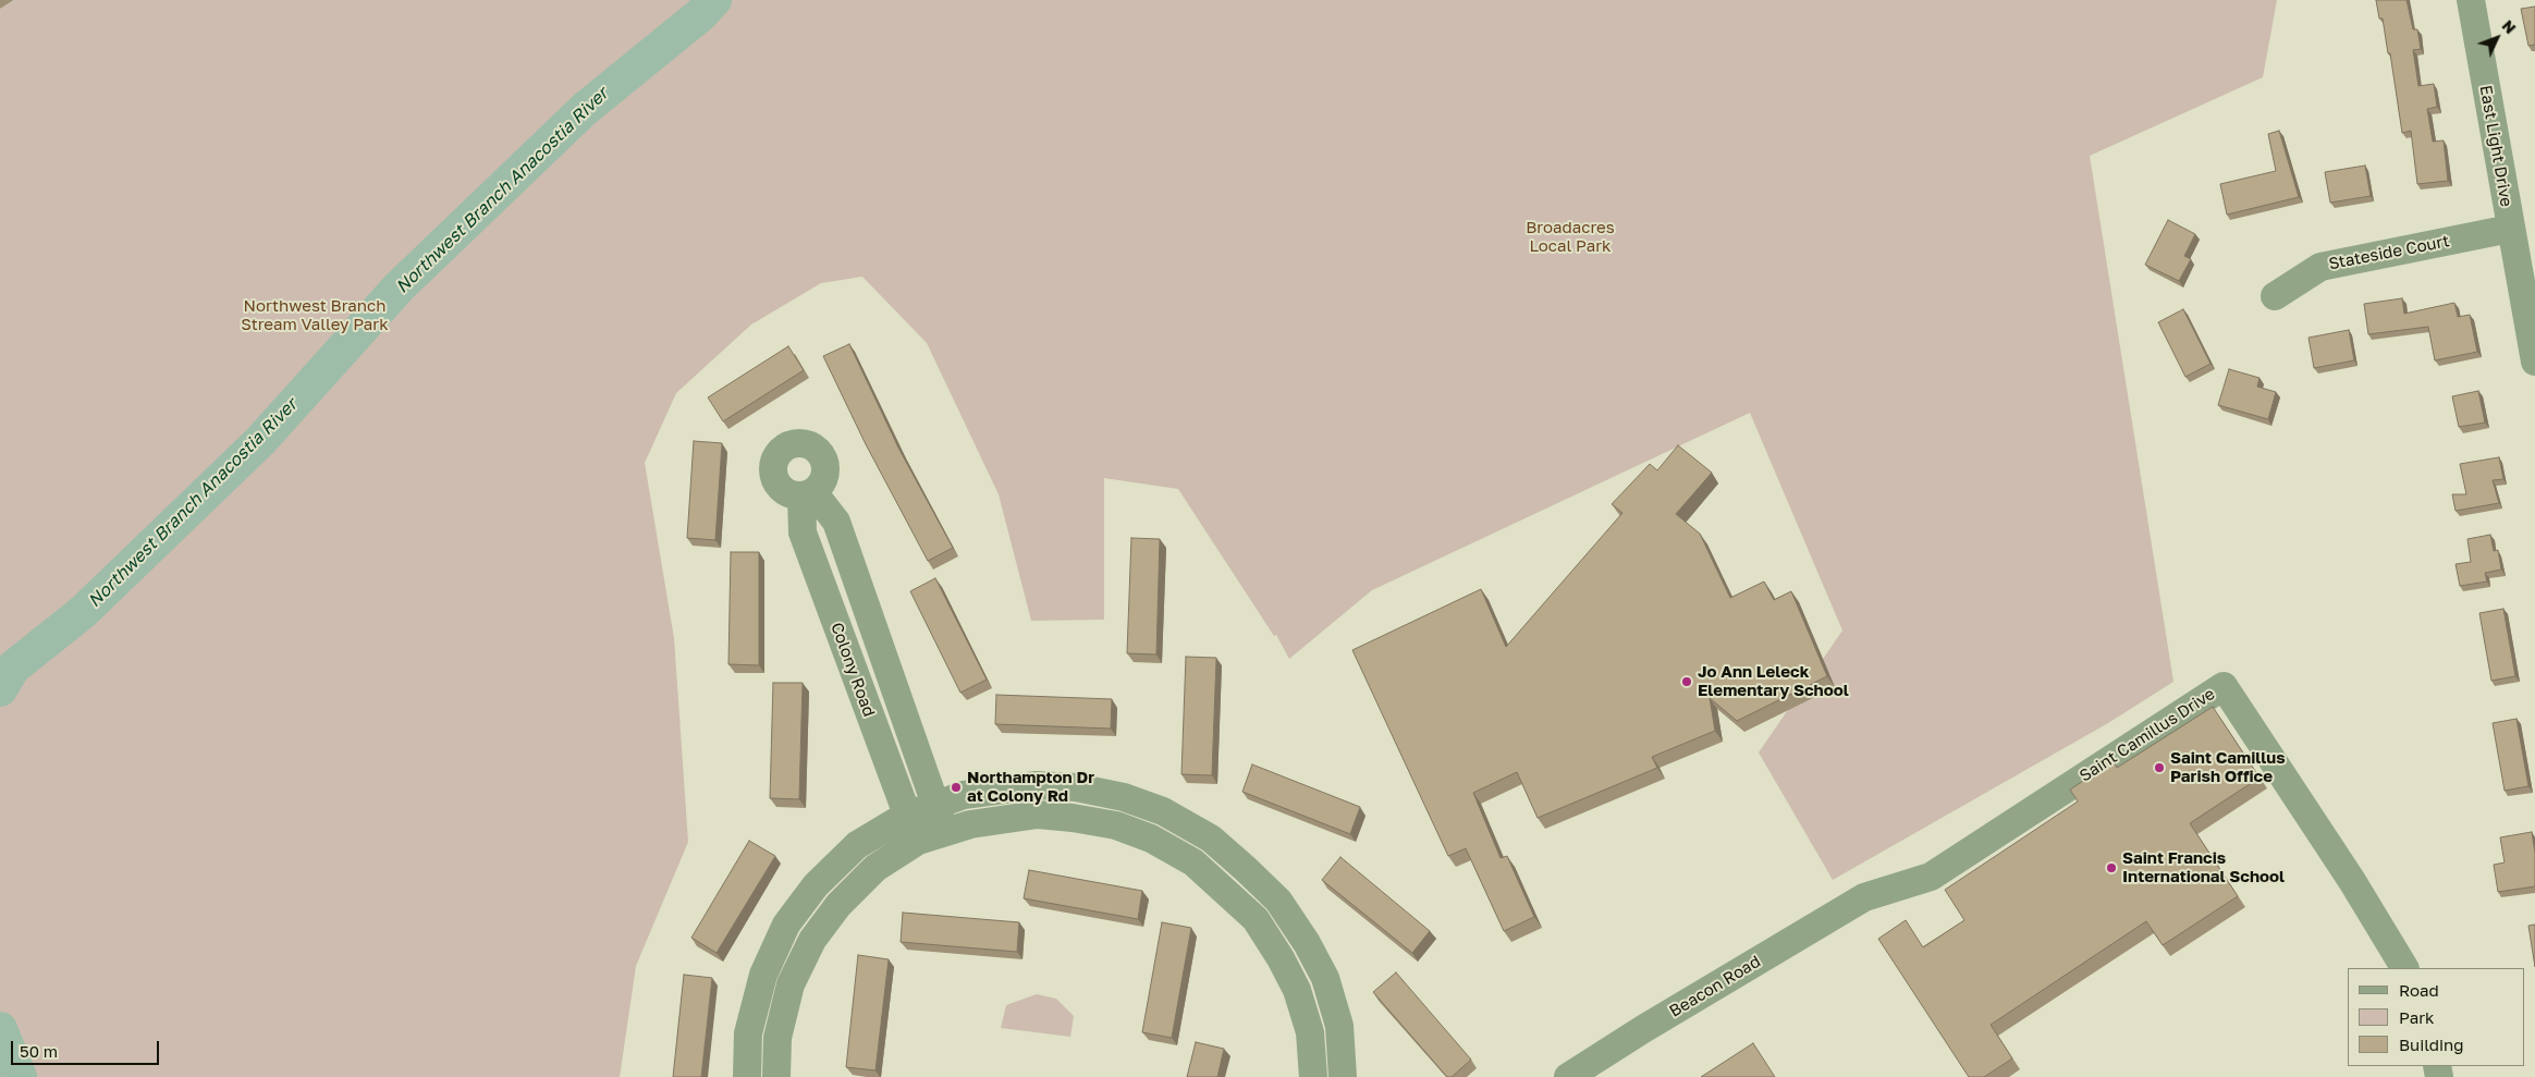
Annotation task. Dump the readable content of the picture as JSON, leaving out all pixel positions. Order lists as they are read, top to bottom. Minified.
{"streets":{"street":["East Light Drive","Stateside Court","Colony Road","Saint Camillus Drive","Beacon Road"]},"crossings":[["East Light Drive","Stateside Court"],["Saint Camillus Drive","Beacon Road"]],"water":["Northwest Branch Anacostia River"],"parks":["Broadacres Local Park","Northwest Branch Stream Valley Park"],"places":["Jo Ann Leleck Elementary School","Saint Camillus Parish Office","Northampton Dr at Colony Rd","Saint Francis International School"],"legend":["Road","Park","Building"],"scale_bar":"50 m","north":"top right"}
